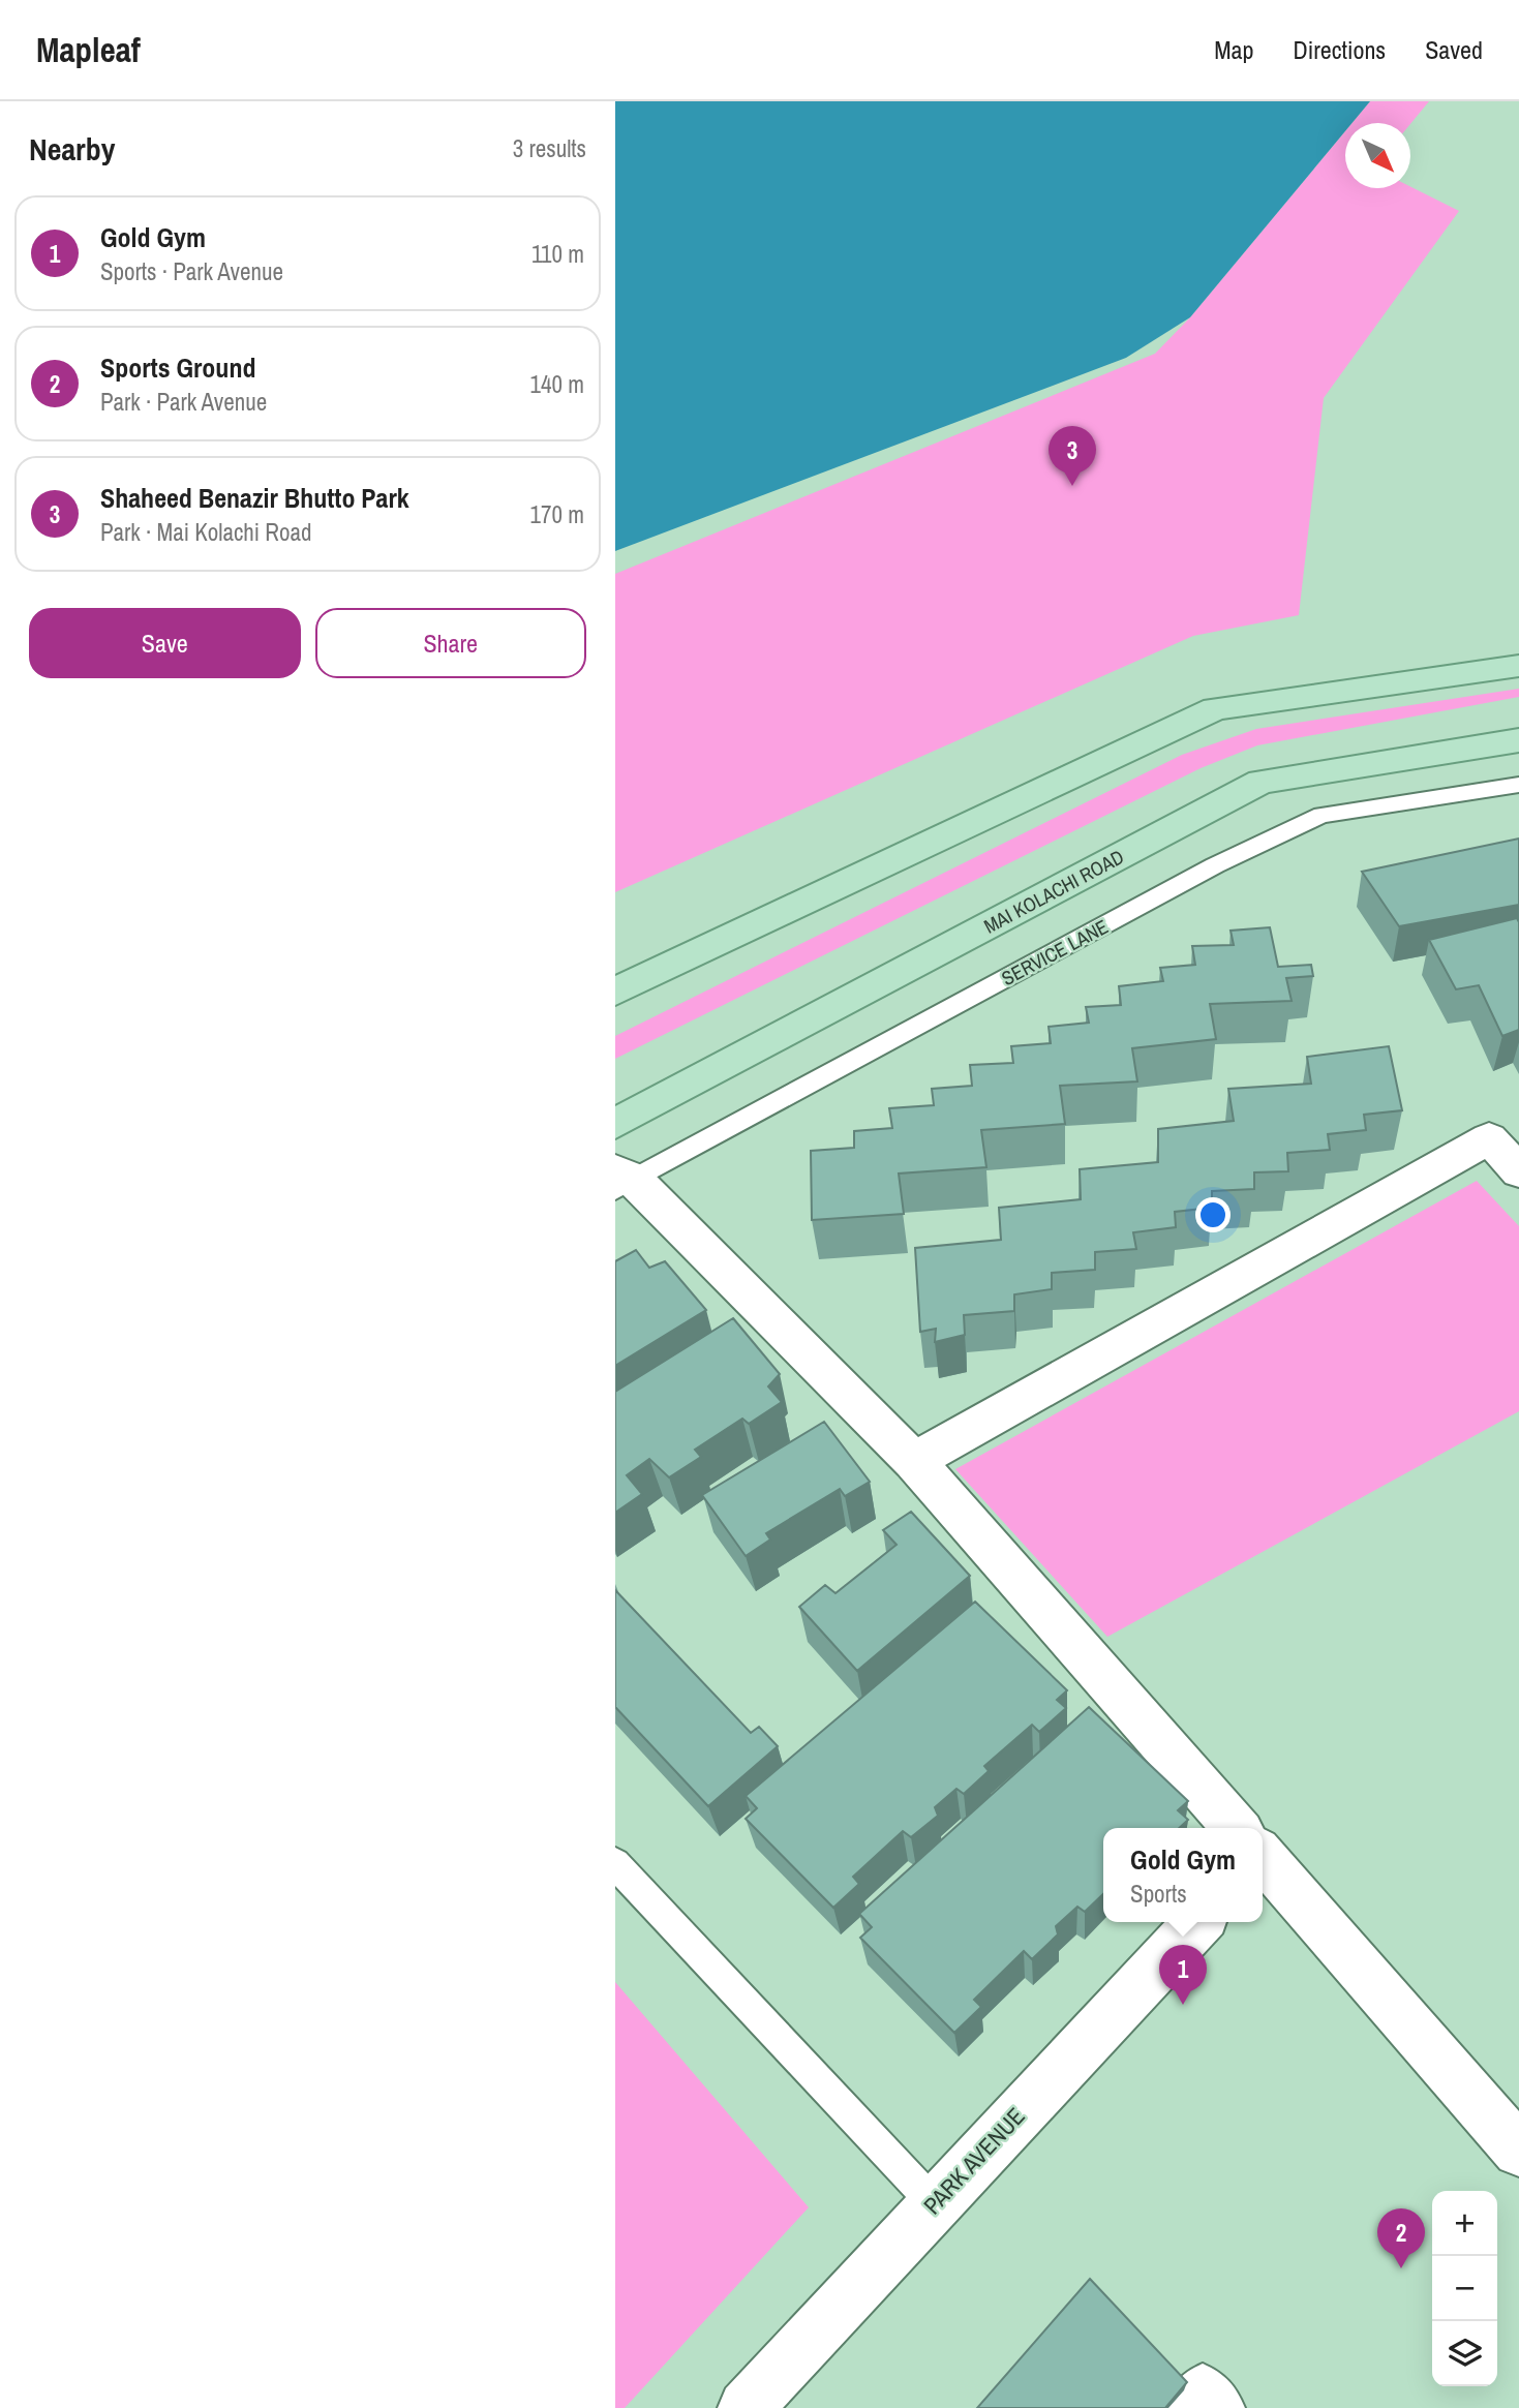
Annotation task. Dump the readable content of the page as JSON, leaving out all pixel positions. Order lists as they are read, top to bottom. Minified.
{"streets":{"main road":["MAI KOLACHI ROAD"],"street":["PARK AVENUE"],"lane":["SERVICE LANE"]},"north":"bottom right","page":{"header":"Mapleaf","nav":["Map","Directions","Saved"],"heading":["Nearby","3 results"],"list":[{"mark":"1","name":"Gold Gym","note":"Sports · Park Avenue","value":"110 m"},{"mark":"2","name":"Sports Ground","note":"Park · Park Avenue","value":"140 m"},{"mark":"3","name":"Shaheed Benazir Bhutto Park","note":"Park · Mai Kolachi Road","value":"170 m"}],"pins":["3","1","2"],"buttons":["Save","Share"],"popup":["Gold Gym","Sports"],"map_buttons":["+","−"]}}
